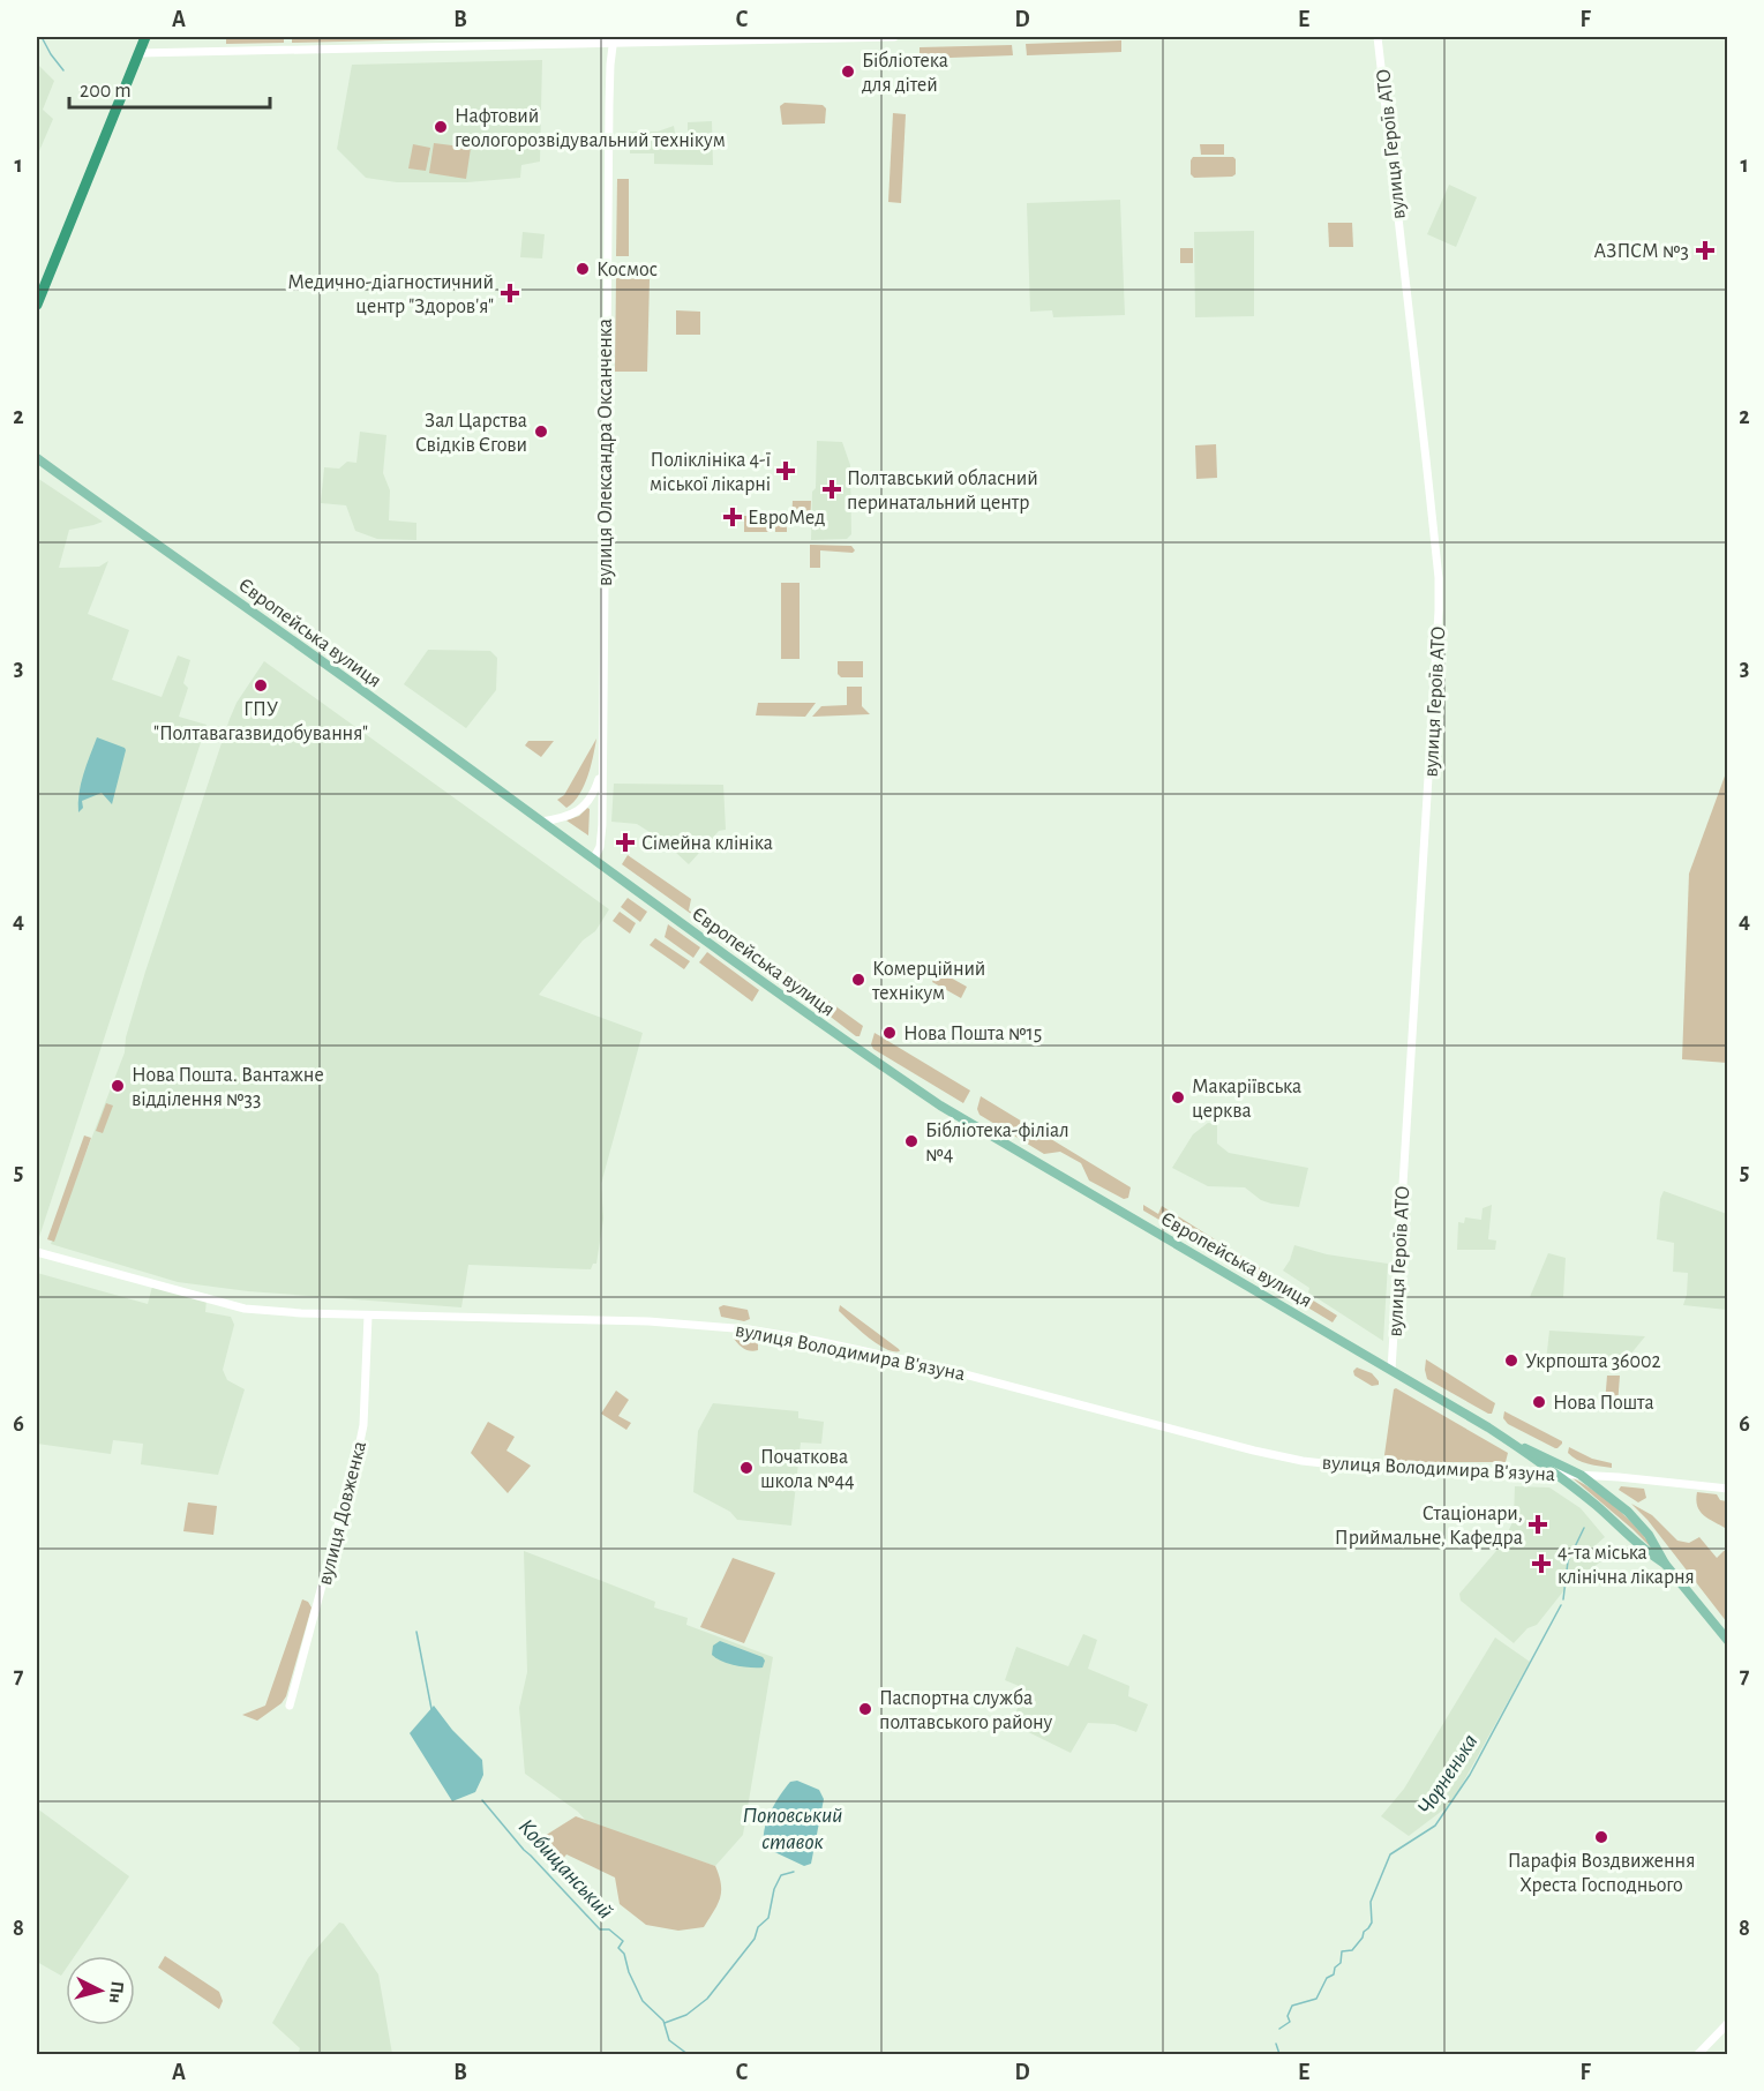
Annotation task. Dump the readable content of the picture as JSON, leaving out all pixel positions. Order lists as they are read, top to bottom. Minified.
{"streets":{"main road":["вулиця Героїв АТО","вулиця Олександра Оксанченка","Європейська вулиця","вулиця Володимира В'язуна","вулиця Довженка"]},"crossings":[["вулиця Героїв АТО","Європейська вулиця"],["вулиця Олександра Оксанченка","Європейська вулиця"],["Європейська вулиця","вулиця Володимира В'язуна"],["вулиця Володимира В'язуна","вулиця Довженка"]],"water":["Чорненька","Поповський ставок","Кобищанський"],"places":{"other":["Бібліотека для дітей","Нафтовий геологорозвідувальний технікум","Космос","Зал Царства Cвідків Єгови","ГПУ \"Полтавагазвидобування\"","Комерційний технікум","Нова Пошта №15","Нова Пошта. Вантажне відділення №33","Макаріївська церква","Бібліотека-філіал №4","Укрпошта 36002","Нова Пошта","Початкова школа №44","Паспортна служба полтавського району","Парафія Воздвиження Хреста Господнього"],"health":["АЗПСМ №3","Медично-діагностичний центр \"Здоров'я\"","Поліклініка 4-ї міської лікарні","Полтавський обласний перинатальний центр","ЕвроМед","Сімейна клініка","Стаціонари, Приймальне, Кафедра","4-та міська клінічна лікарня"]},"scale_bar":"200 m","north":"right","grid":{"columns":["A","B","C","D","E","F"],"rows":["1","2","3","4","5","6","7","8"]}}
